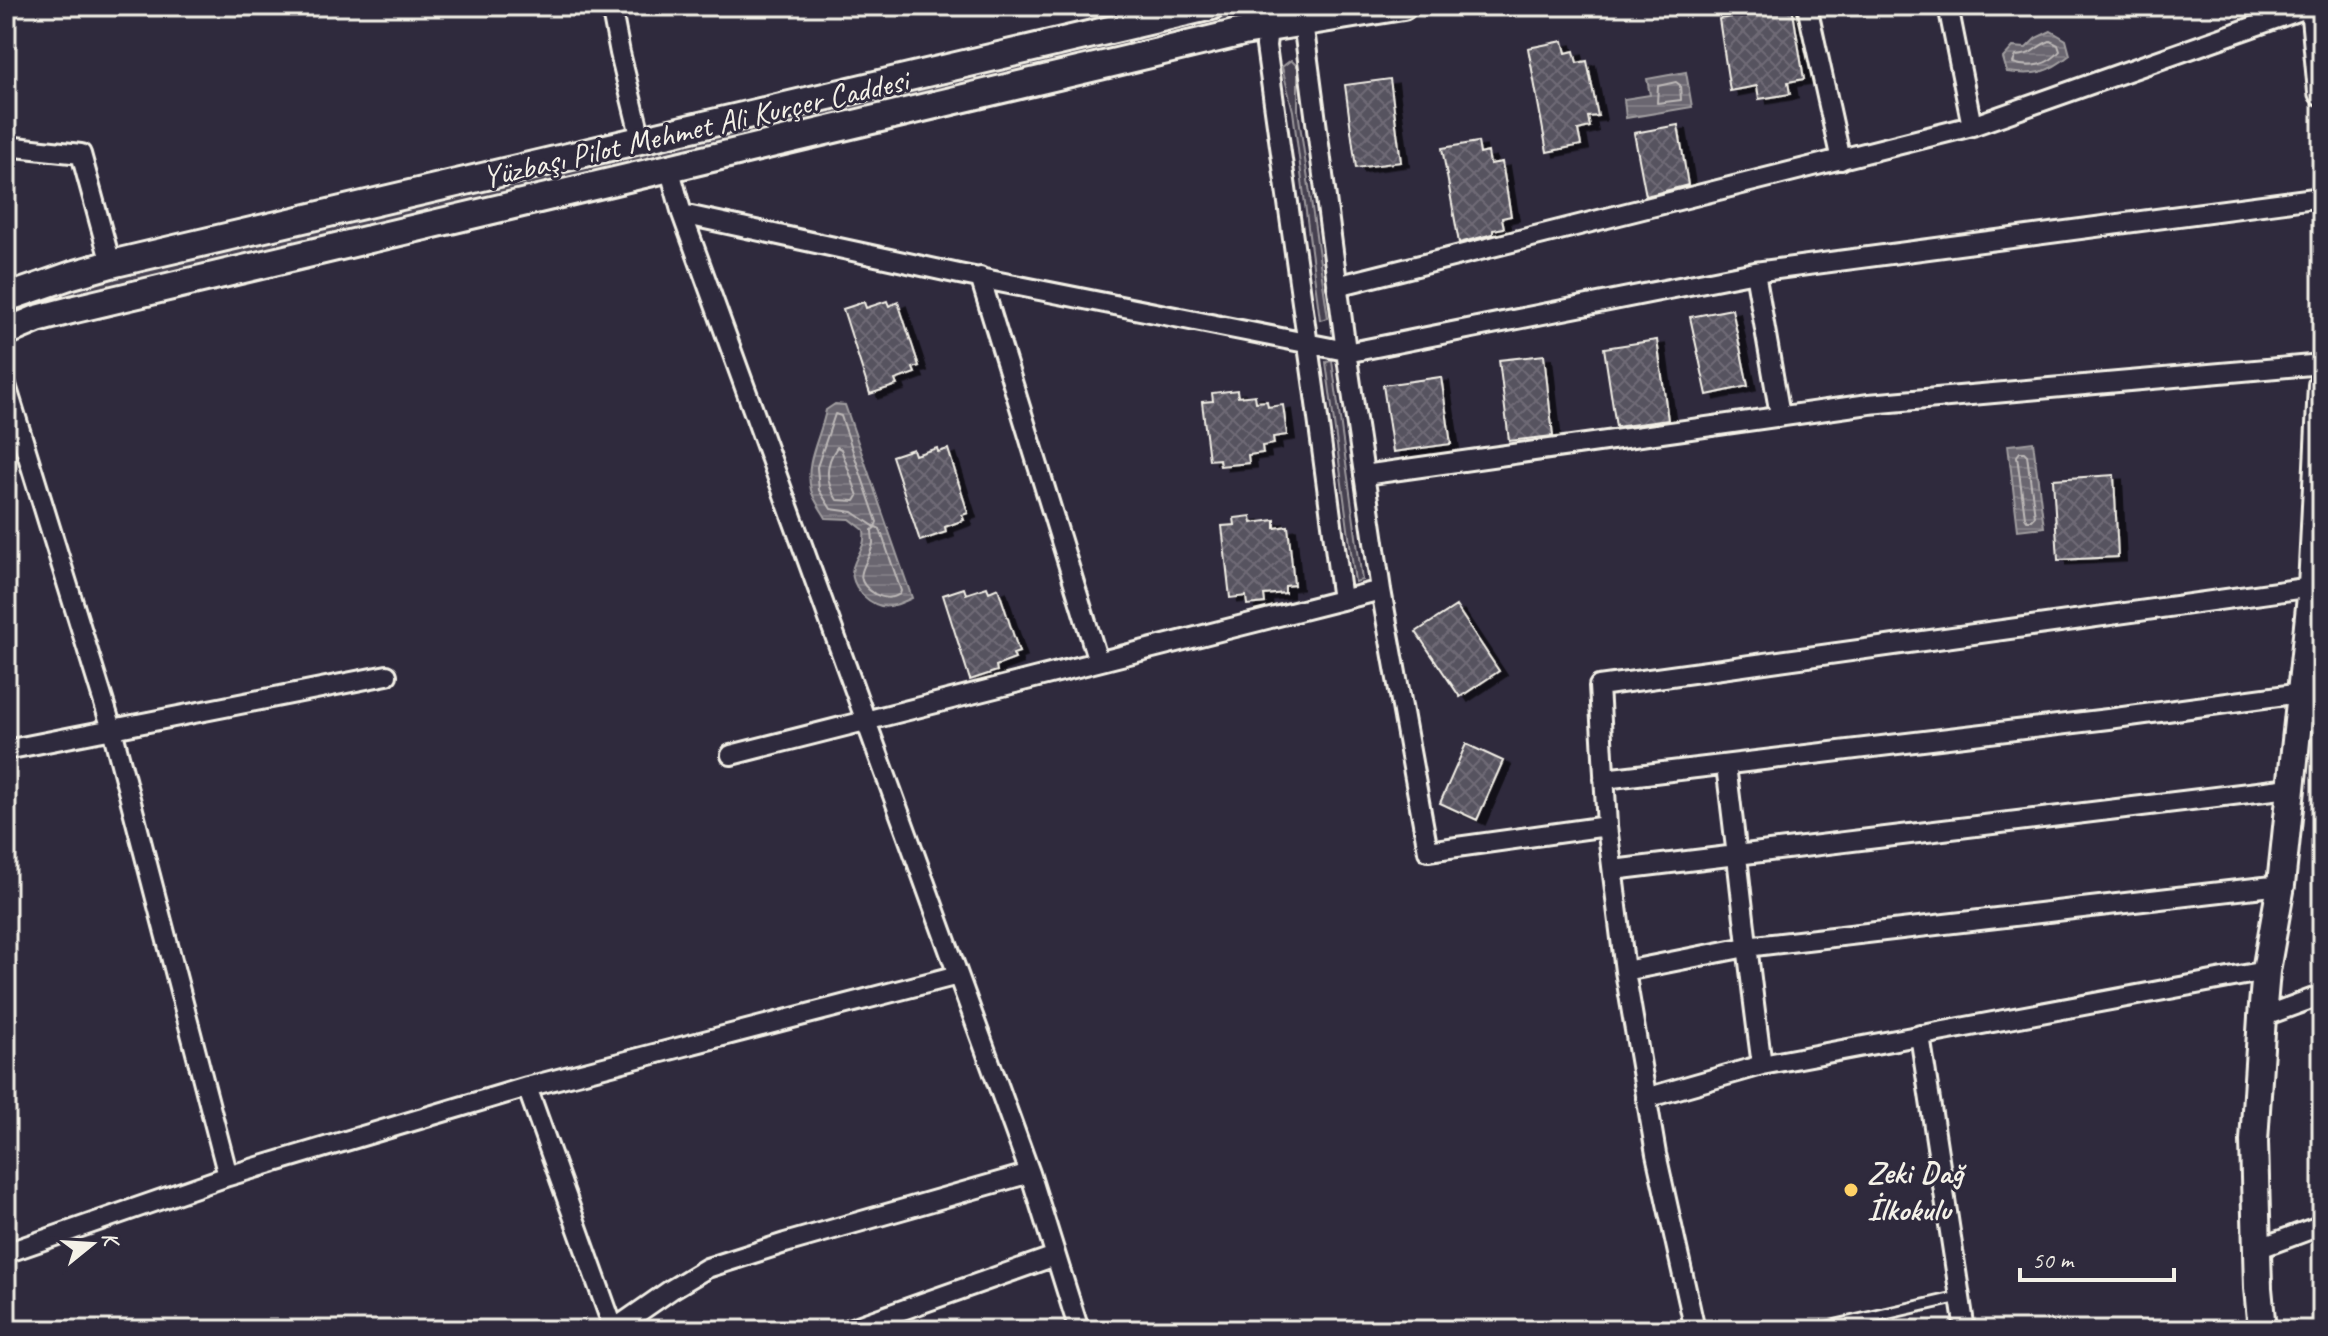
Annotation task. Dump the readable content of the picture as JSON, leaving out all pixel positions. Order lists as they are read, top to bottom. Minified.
{"streets":{"main road":["Yüzbaşı Pilot Mehmet Ali Kurçer Caddesi"]},"places":["Zeki Dağ İlkokulu"],"scale_bar":"50 m","north":"right"}
